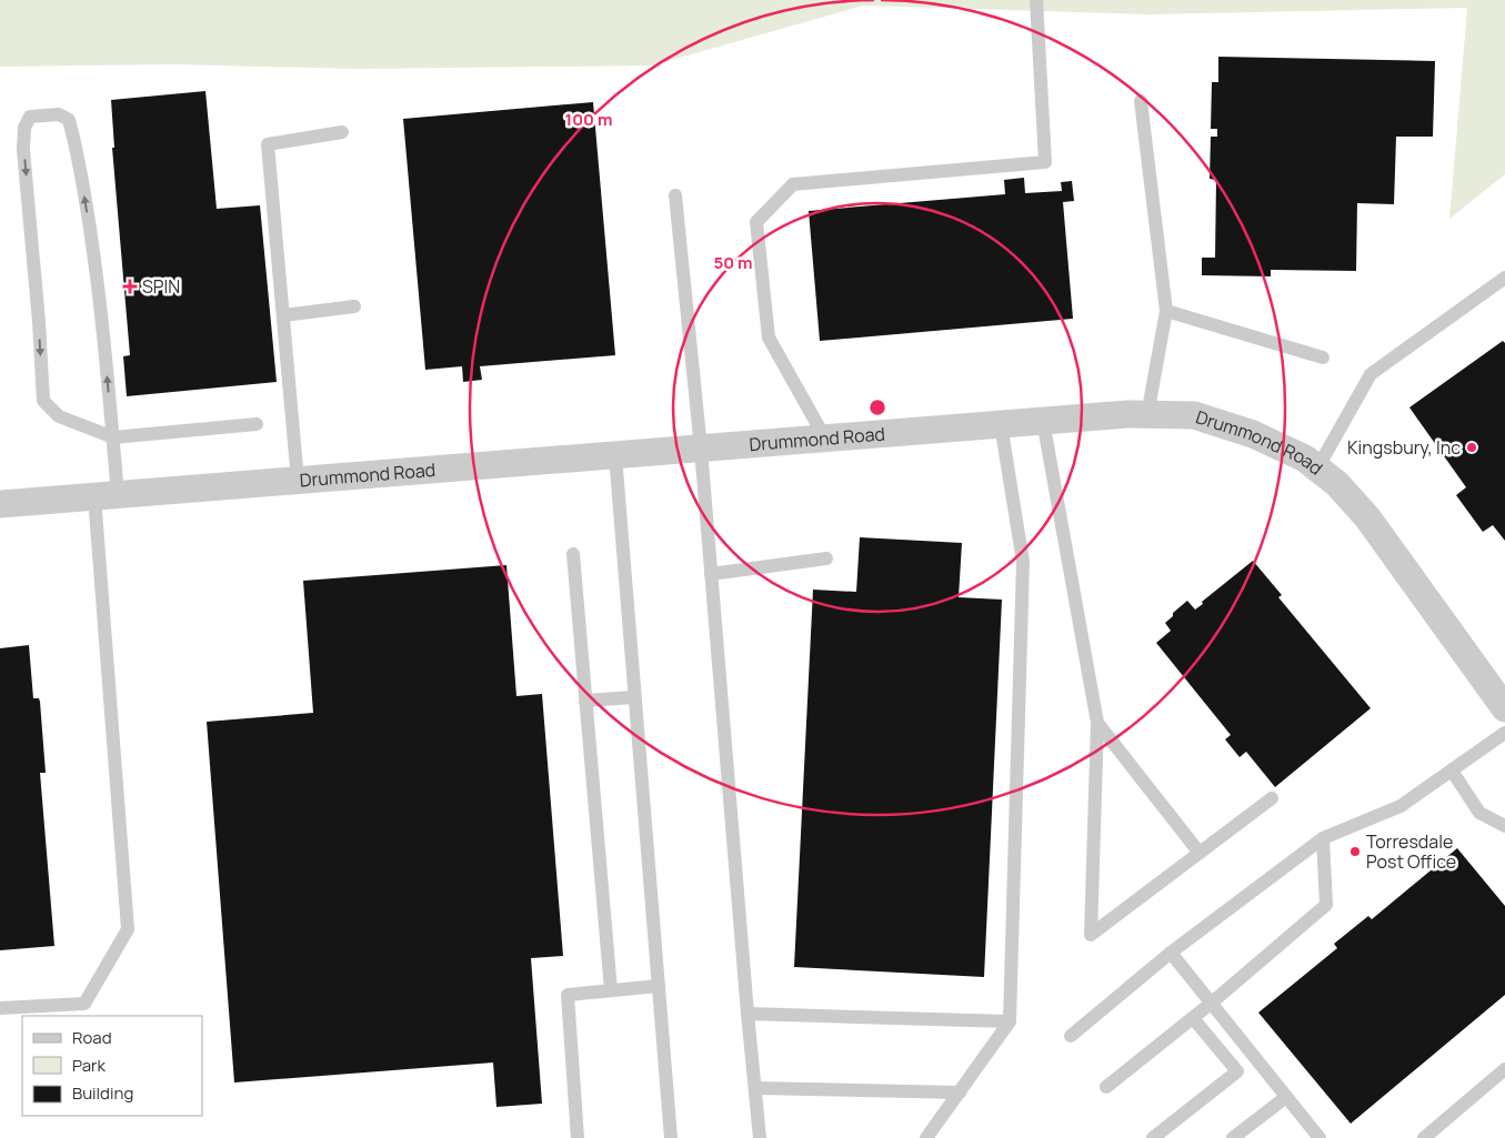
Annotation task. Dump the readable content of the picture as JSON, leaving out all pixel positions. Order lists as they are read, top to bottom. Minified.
{"streets":{"street":["Drummond Road"]},"places":{"health":["SPIN"],"other":["Kingsbury, Inc","Torresdale Post Office"]},"legend":["Road","Park","Building"],"rings":["100 m","50 m"]}
